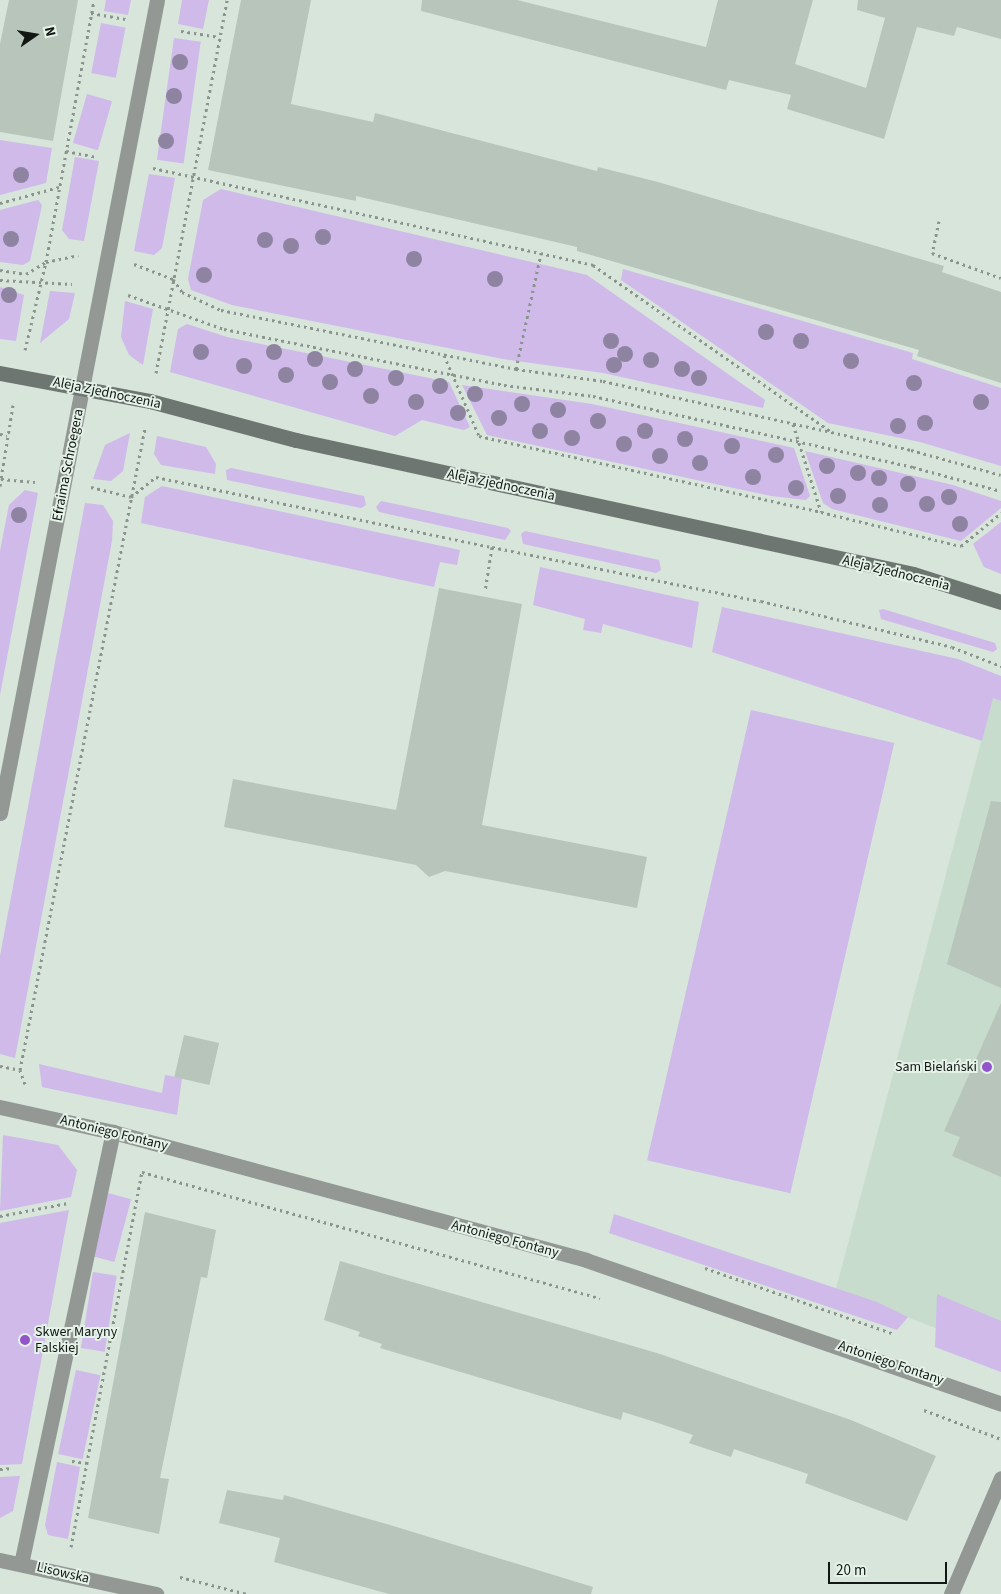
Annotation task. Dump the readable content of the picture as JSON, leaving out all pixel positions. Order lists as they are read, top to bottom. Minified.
{"streets":{"street":["Aleja Zjednoczenia","Efraima Schroegera","Antoniego Fontany","Lisowska"]},"crossings":[["Aleja Zjednoczenia","Efraima Schroegera"]],"places":["Sam Bielański","Skwer Maryny Falskiej"],"scale_bar":"20 m","north":"right"}
